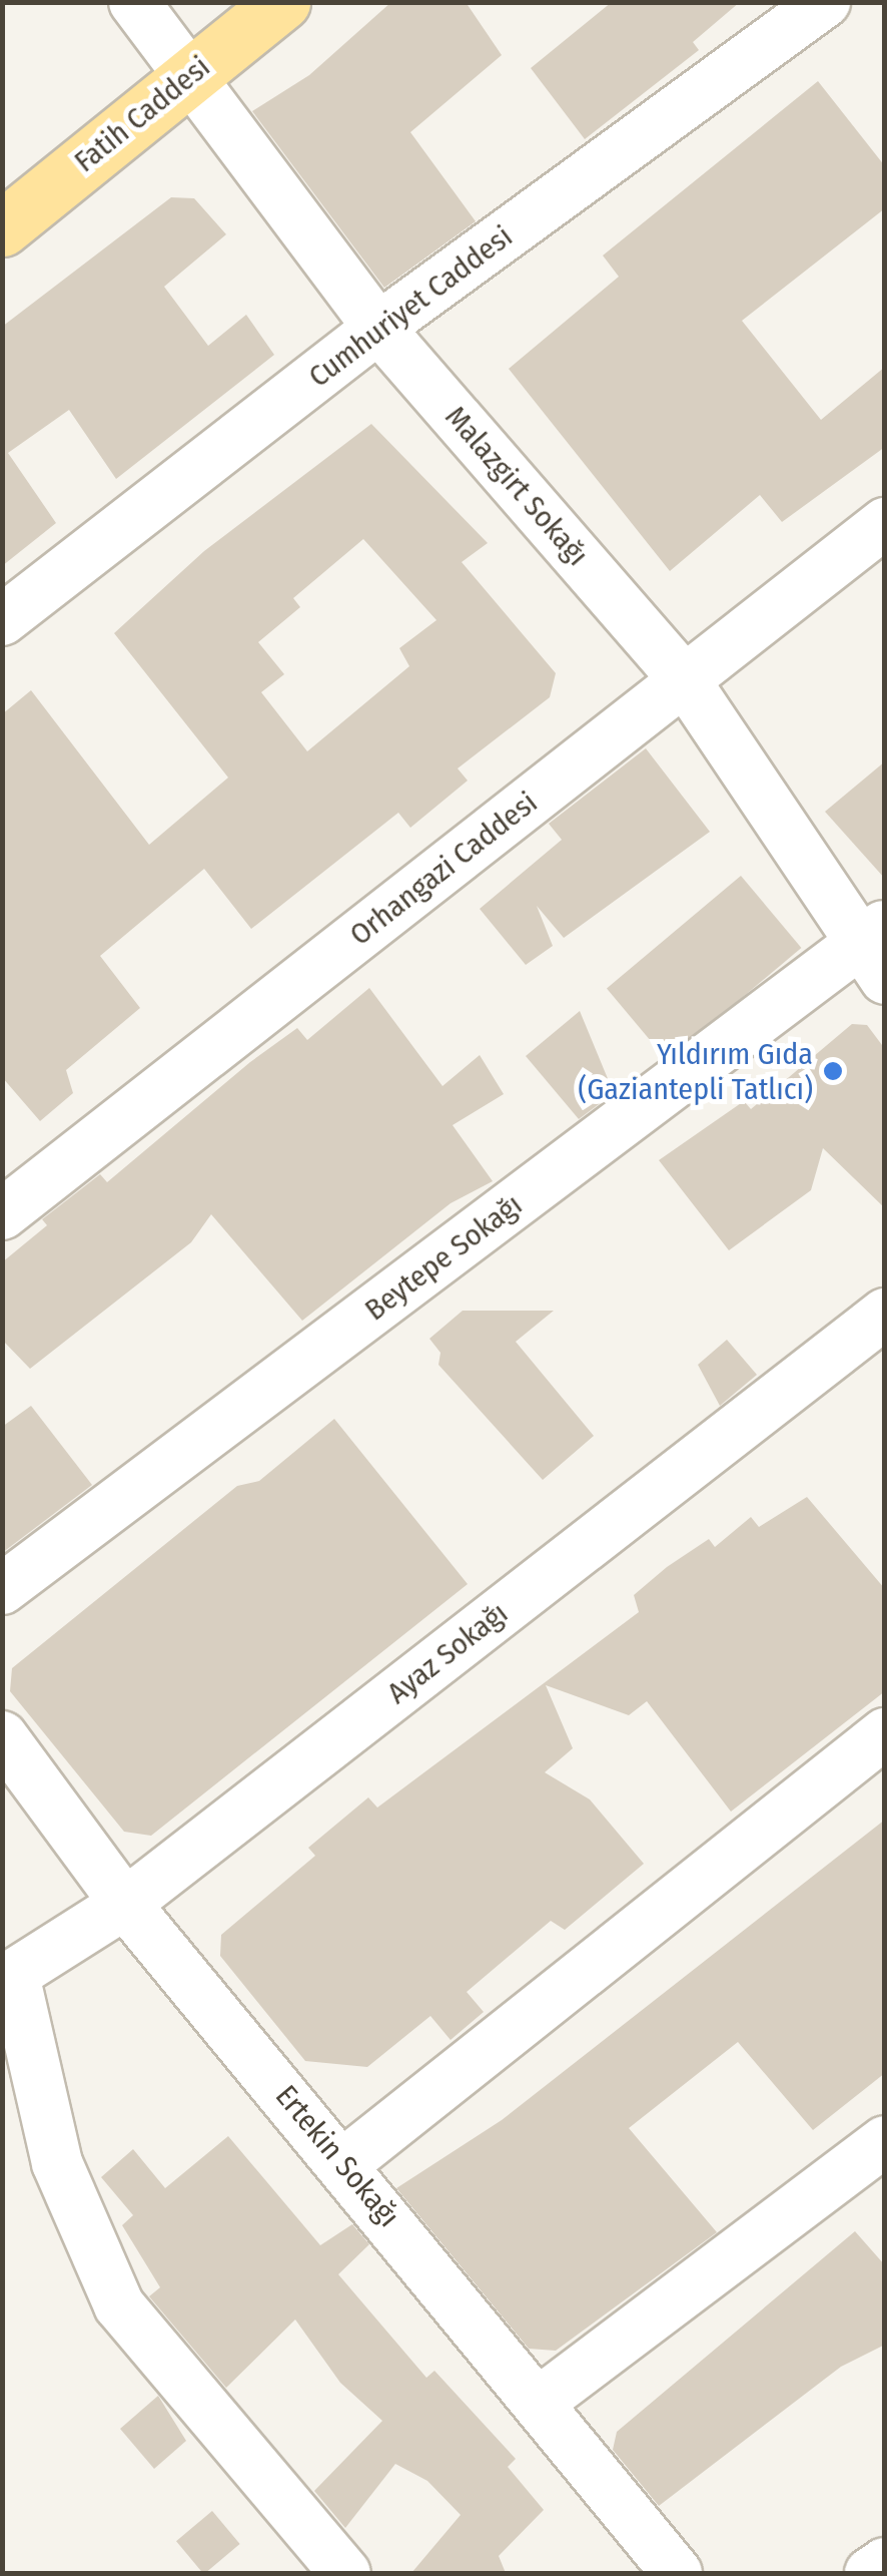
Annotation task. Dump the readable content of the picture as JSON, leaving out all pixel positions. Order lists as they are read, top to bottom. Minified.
{"streets":{"main road":["Fatih Caddesi"],"street":["Cumhuriyet Caddesi","Malazgirt Sokağı","Orhangazi Caddesi","Beytepe Sokağı","Ayaz Sokağı","Ertekin Sokağı"]},"crossings":[["Fatih Caddesi","Malazgirt Sokağı"],["Cumhuriyet Caddesi","Malazgirt Sokağı"],["Malazgirt Sokağı","Orhangazi Caddesi"],["Malazgirt Sokağı","Beytepe Sokağı"],["Ayaz Sokağı","Ertekin Sokağı"]],"places":["Yıldırım Gıda (Gaziantepli Tatlıcı)"]}
